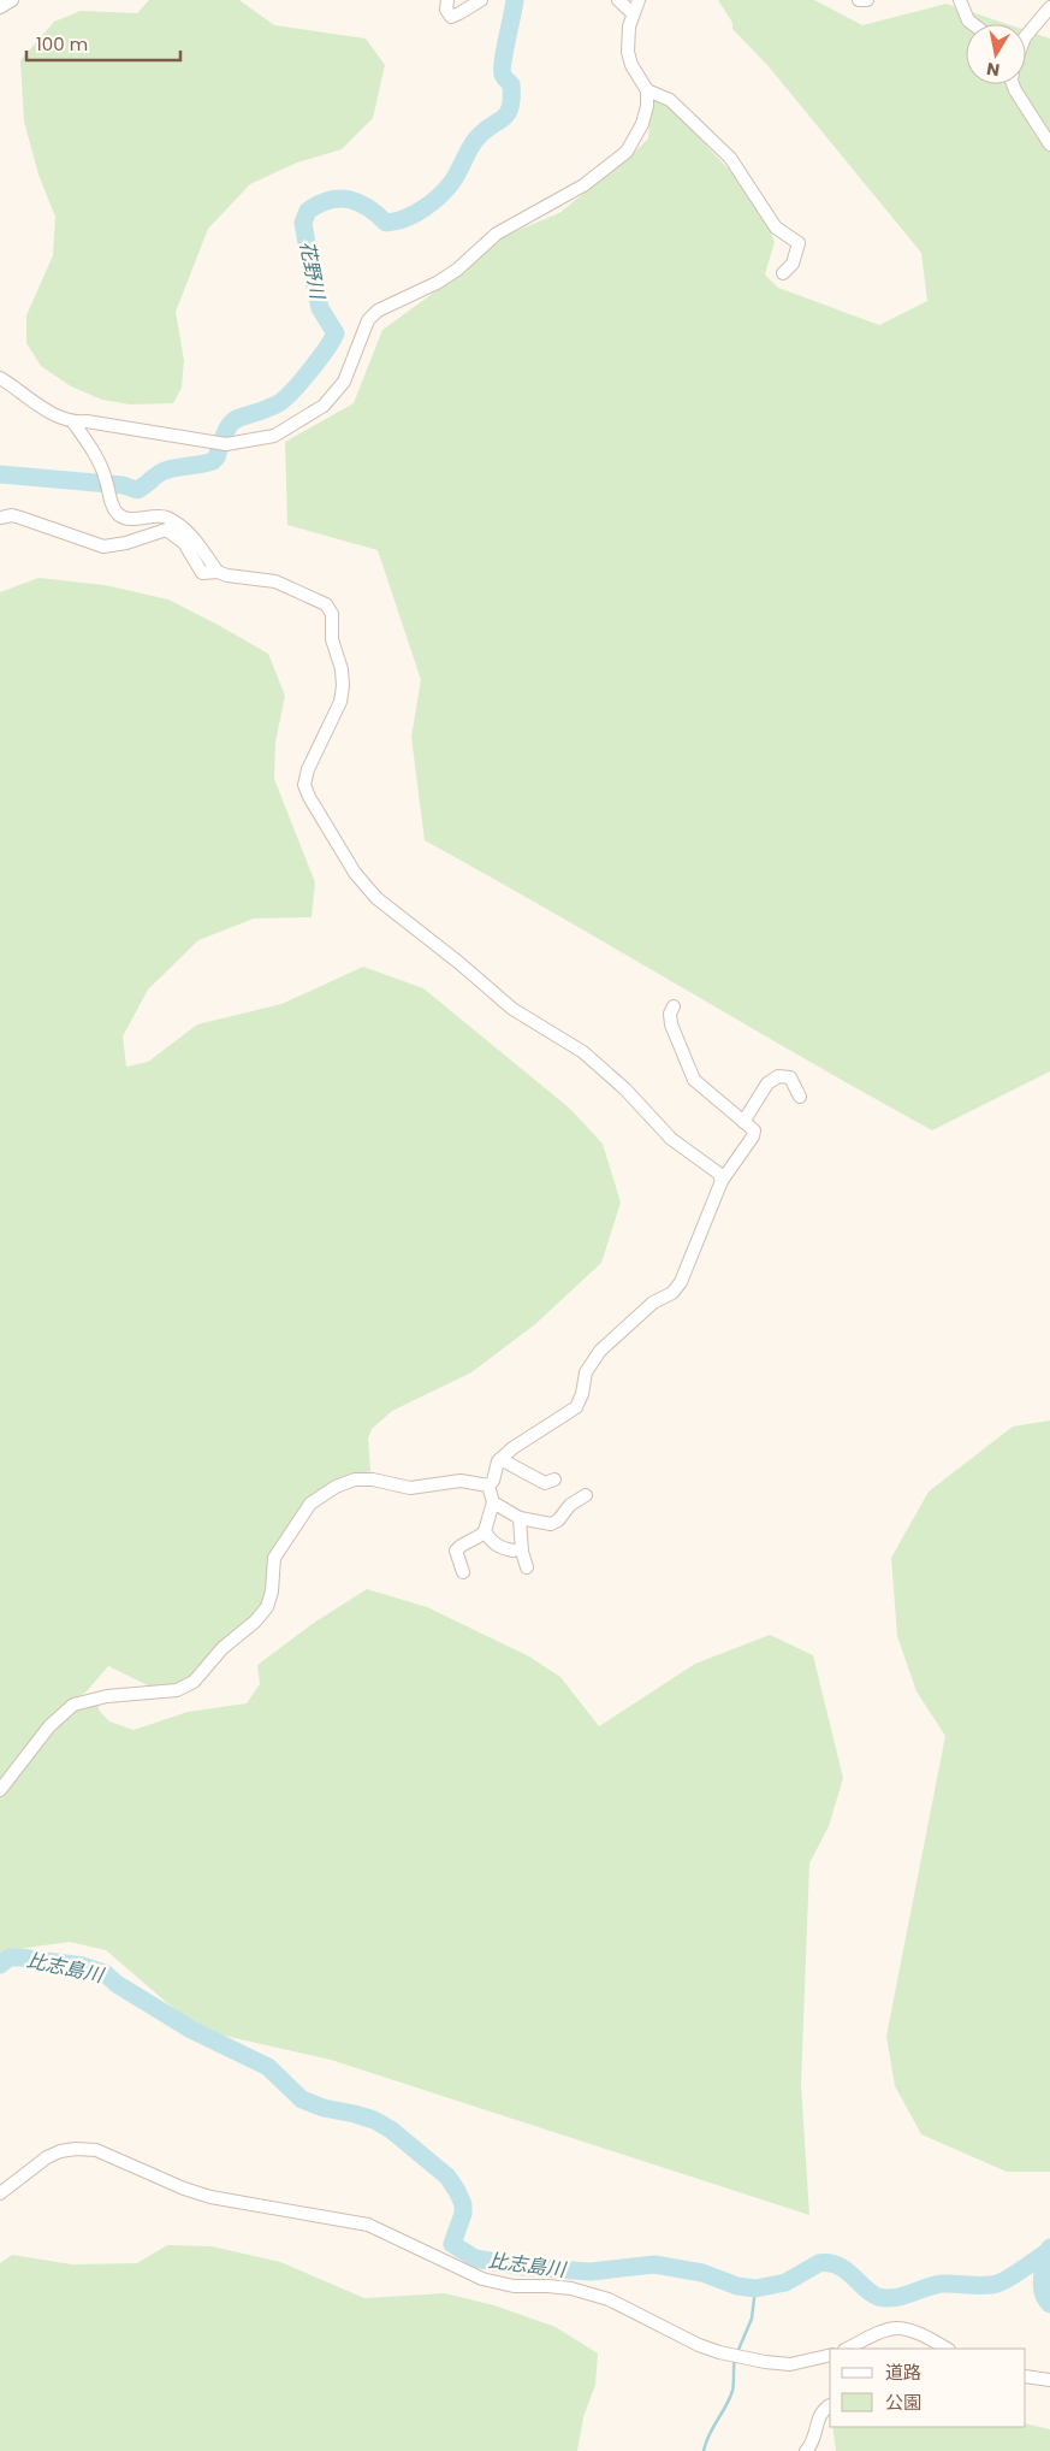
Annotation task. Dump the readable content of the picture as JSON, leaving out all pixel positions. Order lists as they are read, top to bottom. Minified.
{"water":["花野川","比志島川"],"legend":["道路","公園"],"scale_bar":"100 m","north":"bottom"}
